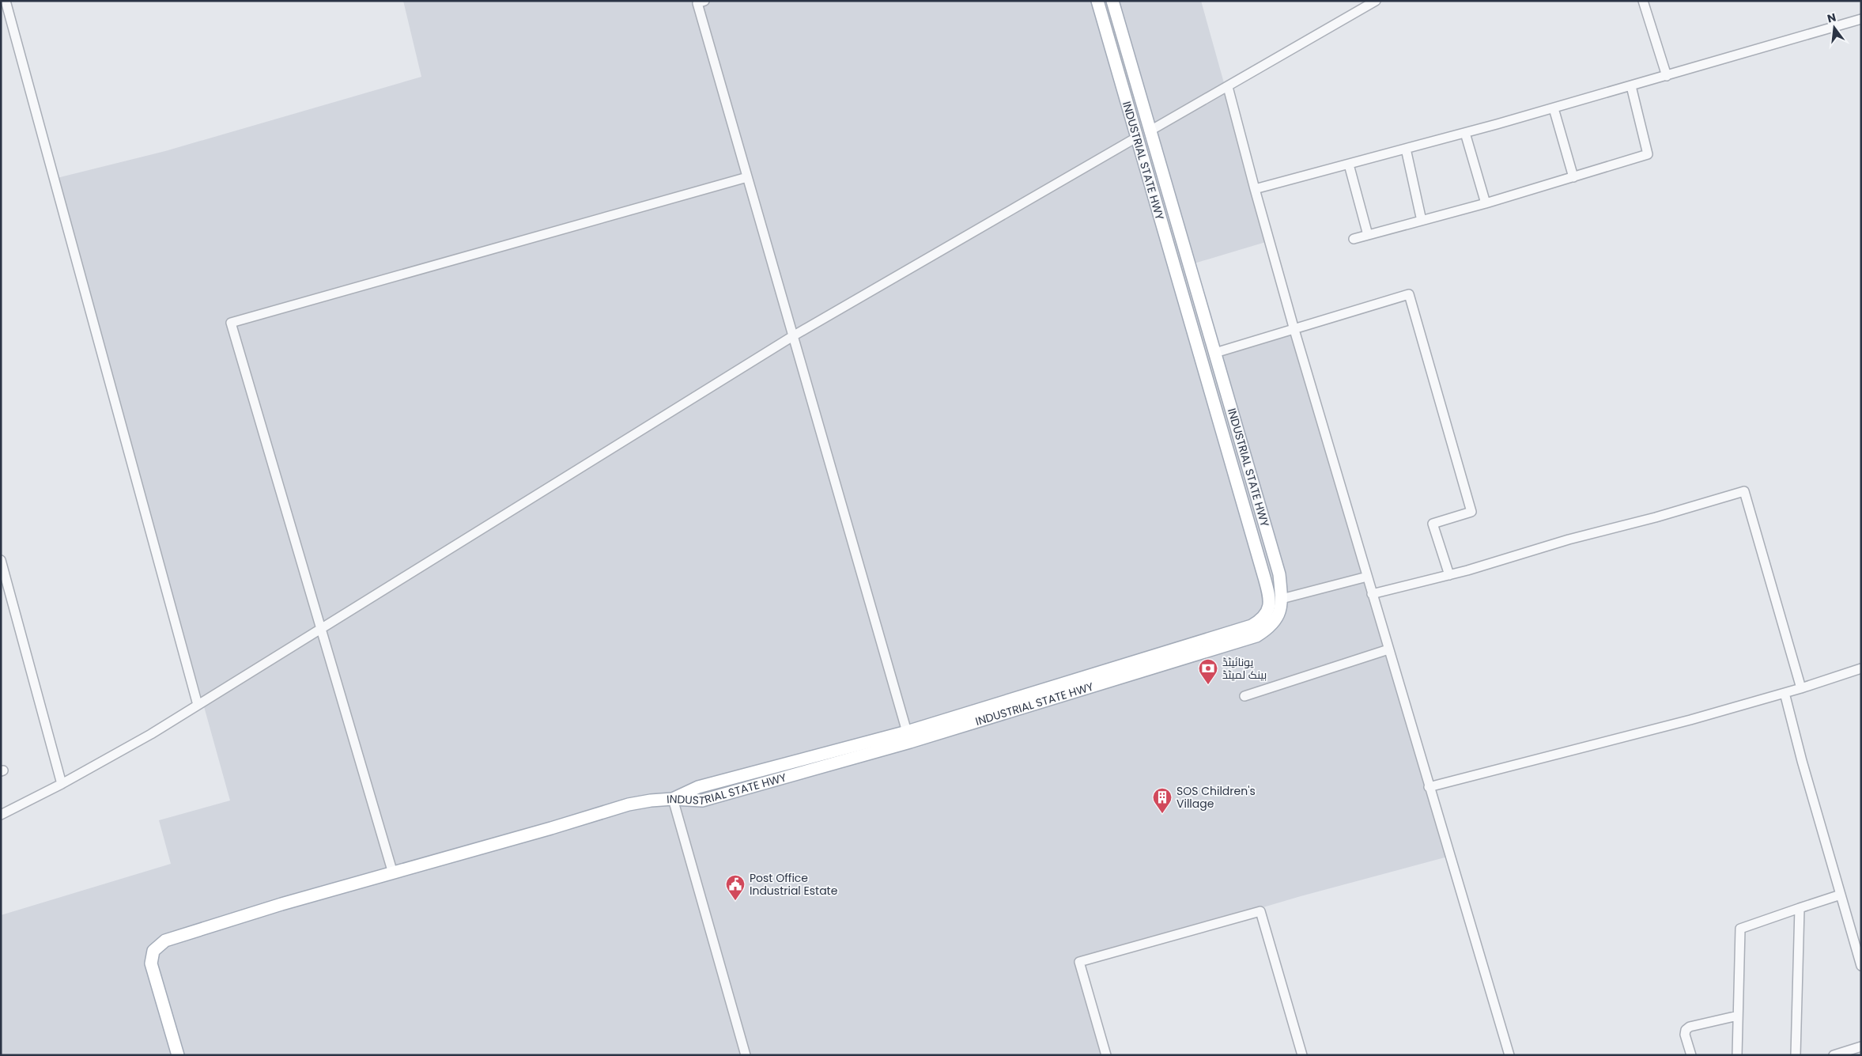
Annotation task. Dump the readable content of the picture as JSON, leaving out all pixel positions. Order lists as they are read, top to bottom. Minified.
{"streets":{"main road":["INDUSTRIAL STATE HWY"]},"places":{"bank":["یونائیٹڈ بینک لمیٹڈ"],"building":["SOS Children's Village"],"public building":["Post Office Industrial Estate"]},"north":"top"}
